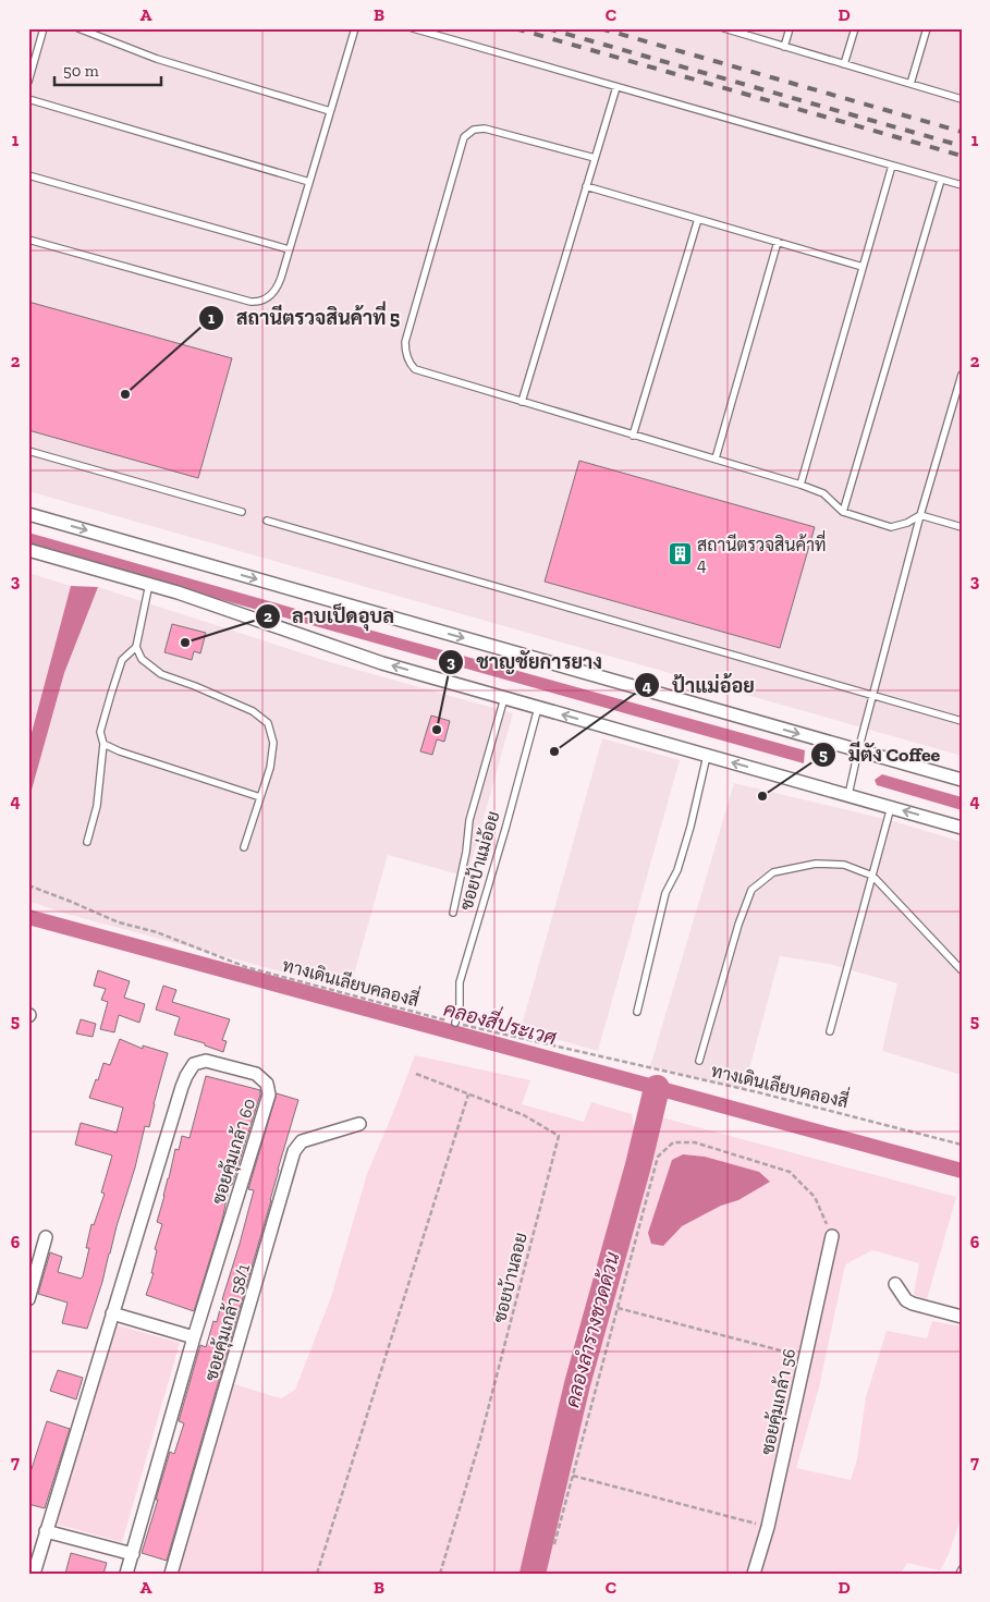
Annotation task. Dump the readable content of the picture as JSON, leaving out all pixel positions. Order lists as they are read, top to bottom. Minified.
{"streets":{"street":["ซอยคุ้มเกล้า 60","ซอยคุ้มเกล้า 58/1","ซอยคุ้มเกล้า 56"],"lane":["ซอยป้าแม่อ้อย"],"path":["ทางเดินเลียบคลองสี่","ซอยบ้านลอย"]},"crossings":[["ซอยป้าแม่อ้อย","ทางเดินเลียบคลองสี่"]],"water":["คลองสี่ประเวศ","คลองลำรางชวดด้วน"],"places":{"other":["สถานีตรวจสินค้าที่ 5","ลาบเป็ดอุบล","ชาญชัยการยาง","ป้าแม่อ้อย","มีตัง Coffee"],"building":["สถานีตรวจสินค้าที่ 4"]},"scale_bar":"50 m","grid":{"columns":["A","B","C","D"],"rows":["1","2","3","4","5","6","7"]}}
